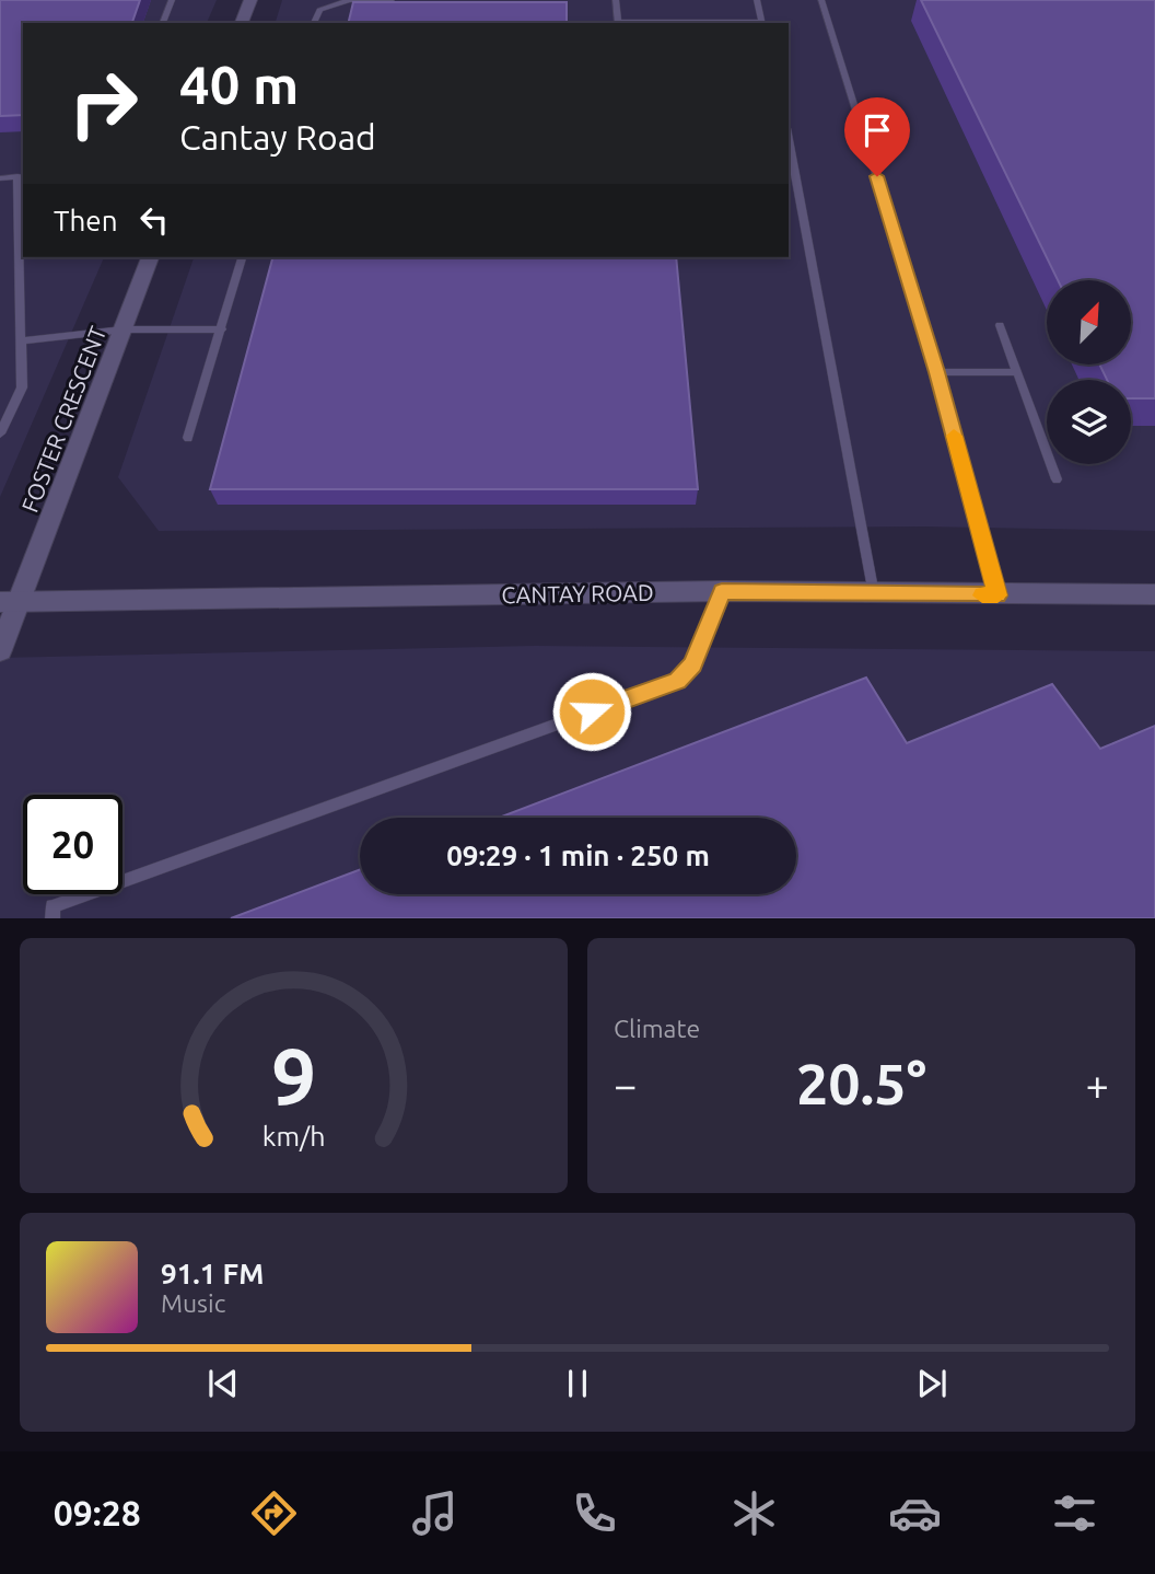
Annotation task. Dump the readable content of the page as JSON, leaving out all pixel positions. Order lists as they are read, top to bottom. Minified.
{"streets":{"street":["FOSTER CRESCENT","CANTAY ROAD"]},"crossings":[["FOSTER CRESCENT","CANTAY ROAD"]],"north":"top right","page":{"turn":["40 m","Cantay Road"],"then":"Then","limit":"20","trip":"09:29 · 1 min · 250 m","tile":"Climate","heat":["−","20.5°","+"],"song":["91.1 FM","Music"],"tabs":"09:28","gauge":["9","km/h"]}}
